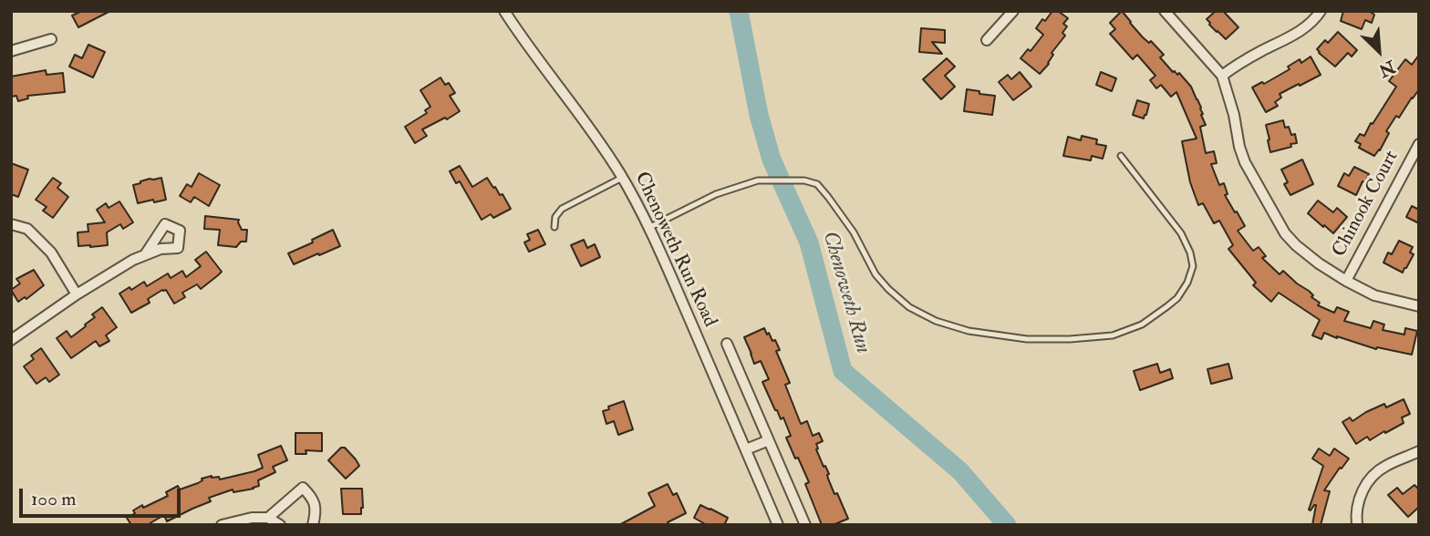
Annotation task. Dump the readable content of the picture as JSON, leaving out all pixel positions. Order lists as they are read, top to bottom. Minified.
{"streets":{"street":["Chinook Court","Chenoweth Run Road"]},"water":["Chenoweth Run"],"scale_bar":"100 m","north":"bottom right"}
